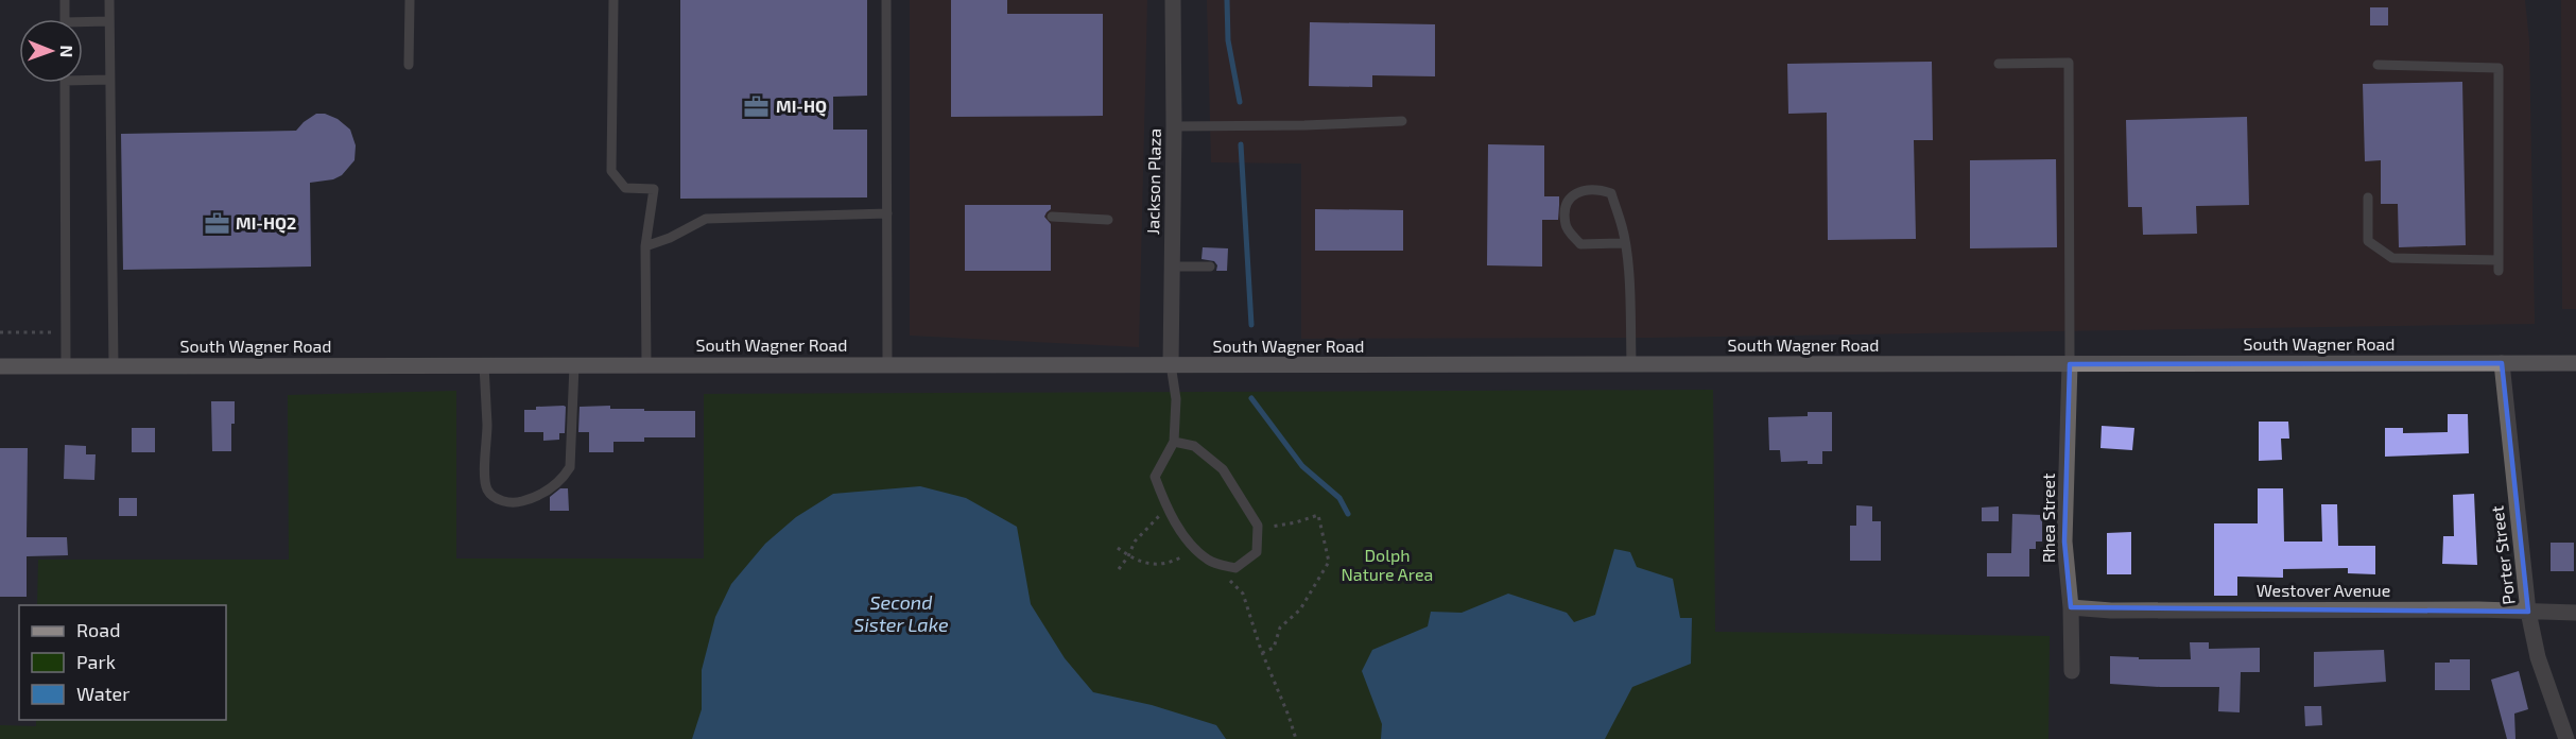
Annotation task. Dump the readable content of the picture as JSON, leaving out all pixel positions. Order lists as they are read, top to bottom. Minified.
{"streets":{"main road":["South Wagner Road"],"street":["Jackson Plaza","Rhea Street","Porter Street","Westover Avenue"]},"crossings":[["Jackson Plaza","South Wagner Road"],["South Wagner Road","Rhea Street"],["South Wagner Road","Porter Street"],["Rhea Street","Westover Avenue"],["Porter Street","Westover Avenue"]],"water":["Second Sister Lake"],"parks":["Dolph Nature Area"],"places":{"office":["MI-HQ","MI-HQ2"]},"legend":["Road","Park","Water"],"north":"right"}
